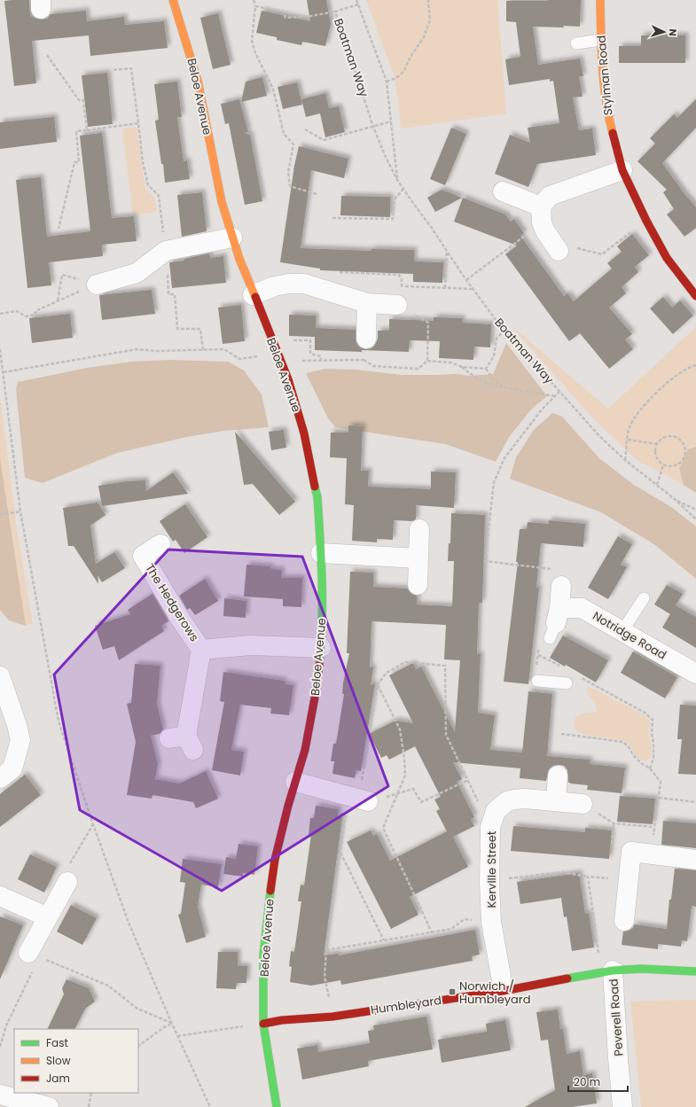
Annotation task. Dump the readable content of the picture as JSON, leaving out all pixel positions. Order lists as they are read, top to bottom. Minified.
{"streets":{"street":["Stylman Road","Beloe Avenue","The Hedgerows","Notridge Road","Kerville Street","Humbleyard","Peverell Road"],"path":["Boatman Way"]},"crossings":[["Beloe Avenue","The Hedgerows"],["Beloe Avenue","Humbleyard"],["Kerville Street","Humbleyard"],["Humbleyard","Peverell Road"]],"places":{"transit":["Norwich / Humbleyard"]},"legend":["Fast","Slow","Jam"],"scale_bar":"20 m","north":"right"}
